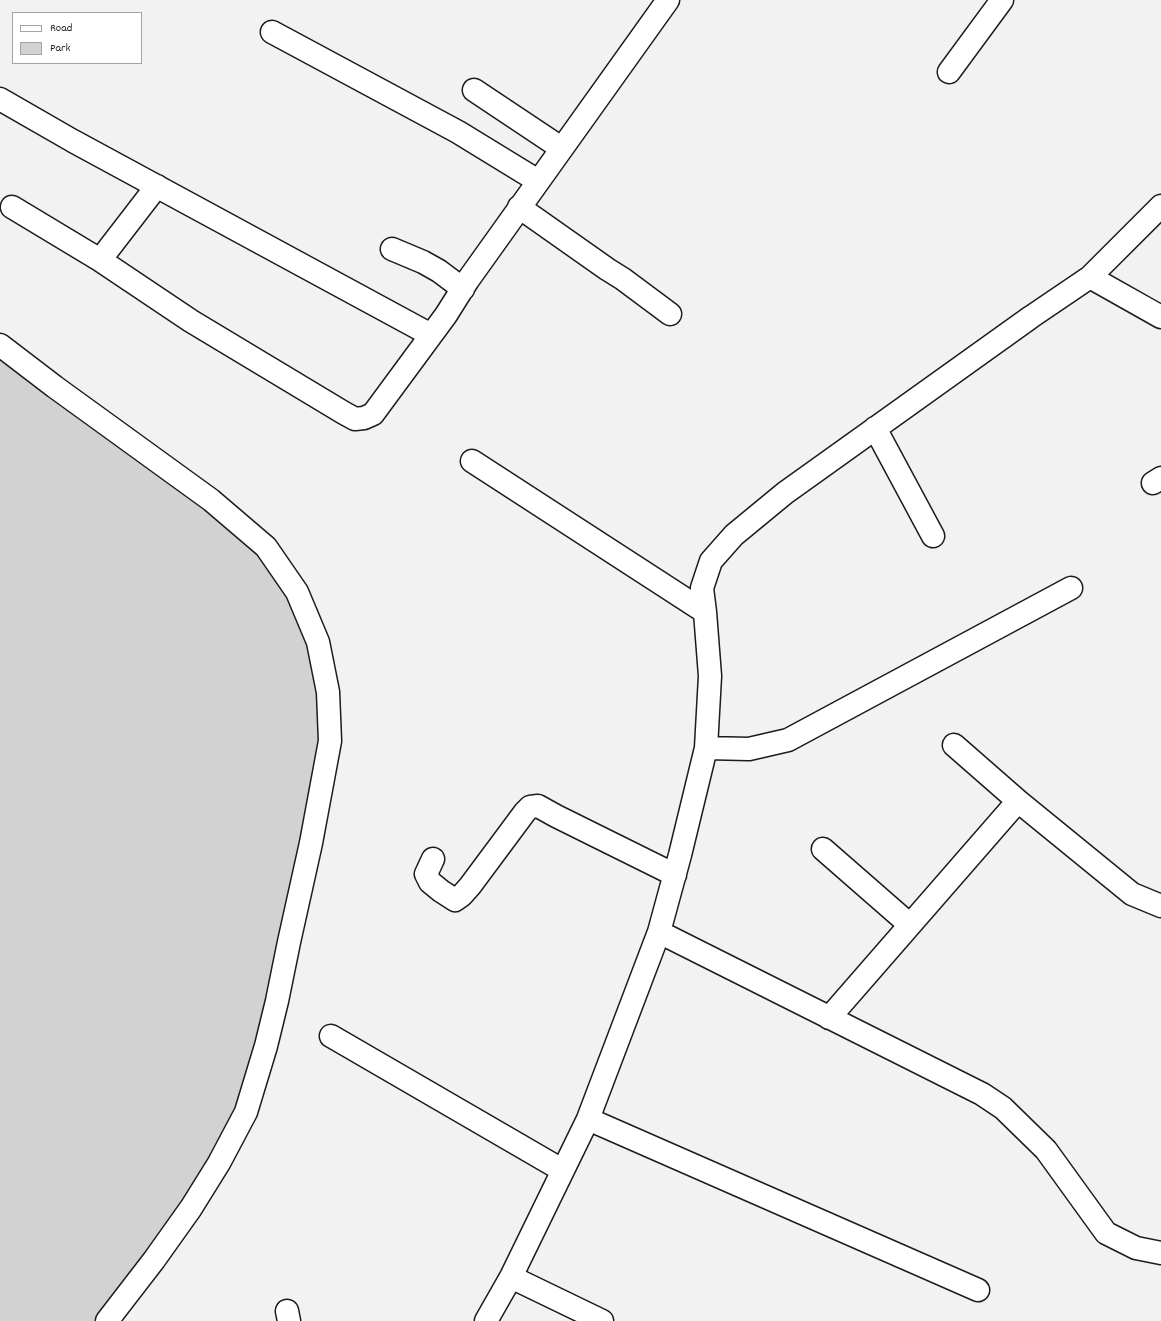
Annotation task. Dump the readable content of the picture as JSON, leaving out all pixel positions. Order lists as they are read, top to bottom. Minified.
{"legend":["Road","Park"]}
